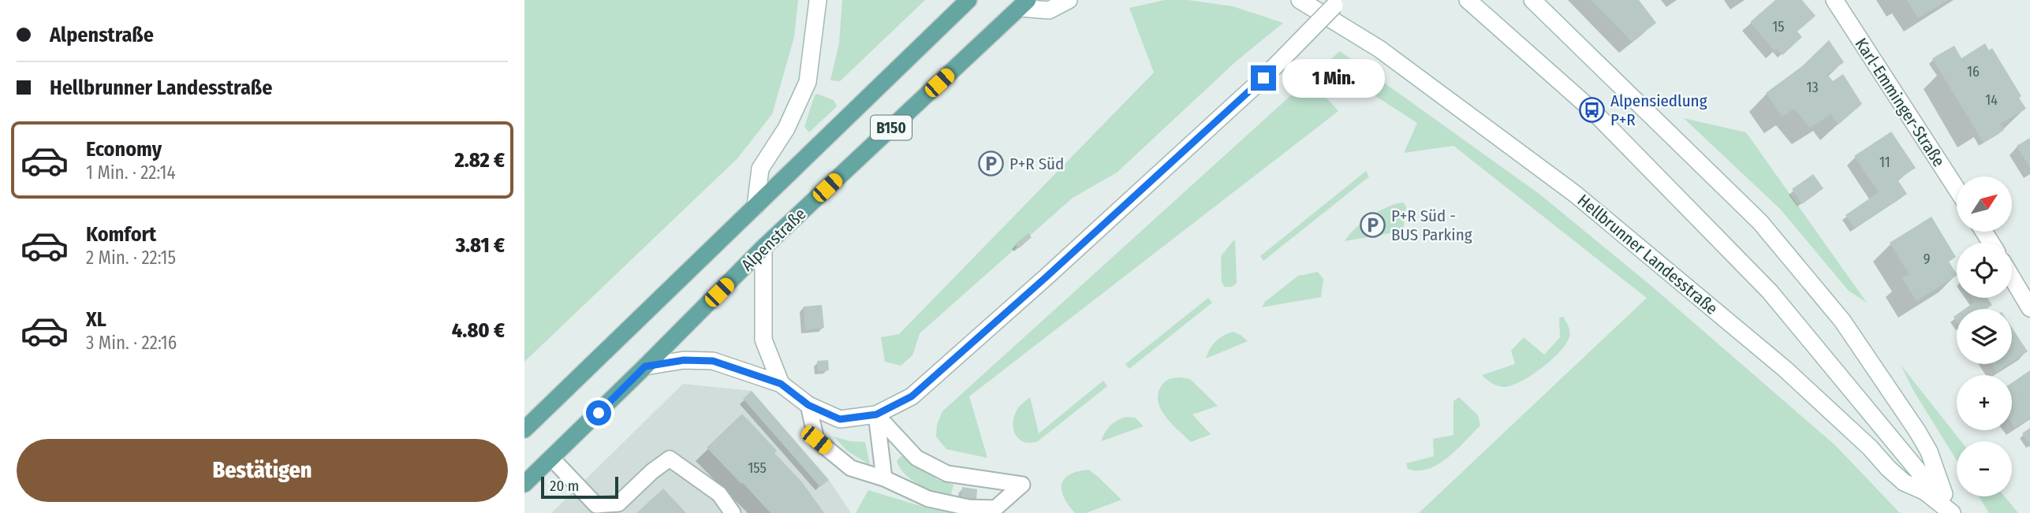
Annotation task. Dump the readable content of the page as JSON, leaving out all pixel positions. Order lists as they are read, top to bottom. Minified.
{"streets":{"main road":["Karl-Emminger-Straße","B150","Alpenstraße","Hellbrunner Landesstraße"]},"places":{"bus stop":["Alpensiedlung P+R"],"parking":["P+R Süd","P+R Süd - BUS Parking"]},"house_numbers":["15","16","13","14","11","9","155"],"scale_bar":"20 m","north":"top right","page":{"banner":["Alpenstraße","Hellbrunner Landesstraße"],"bubble":"1 Min.","list":[{"name":"Economy","note":"1 Min. · 22:14","value":"2.82 €"},{"name":"Komfort","note":"2 Min. · 22:15","value":"3.81 €"},{"name":"XL","note":"3 Min. · 22:16","value":"4.80 €"}],"map_buttons":["+","−"],"buttons":"Bestätigen","scale":"20 m"}}
